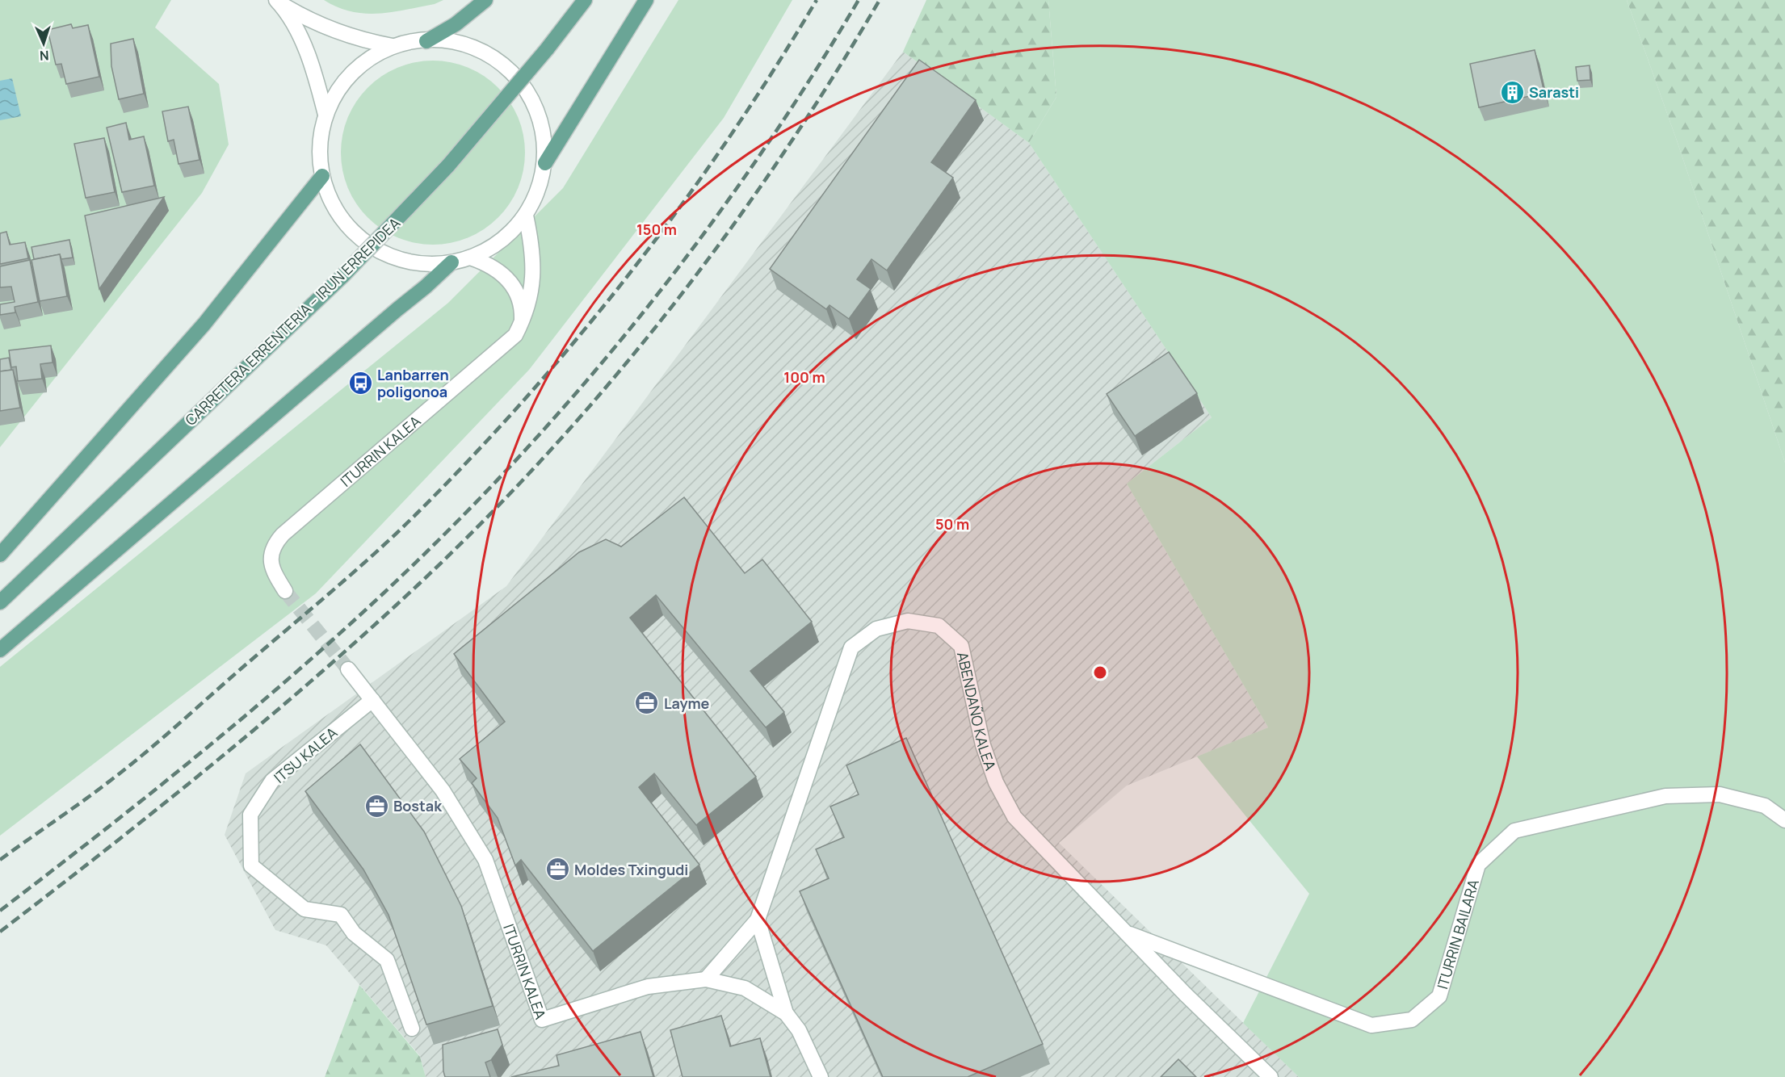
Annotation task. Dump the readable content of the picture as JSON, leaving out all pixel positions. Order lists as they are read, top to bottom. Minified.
{"streets":{"main road":["CARRETERA ERRENTERIA – IRUN ERREPIDEA"],"street":["ITURRIN KALEA","ABENDAÑO KALEA","ITSU KALEA","ITURRIN BAILARA"]},"crossings":[["ITURRIN KALEA","ITSU KALEA"],["ABENDAÑO KALEA","ITURRIN BAILARA"]],"places":{"building":["Sarasti"],"bus stop":["Lanbarren poligonoa"],"office":["Layme","Bostak","Moldes Txingudi"]},"north":"bottom","rings":["150 m","100 m","50 m"]}
